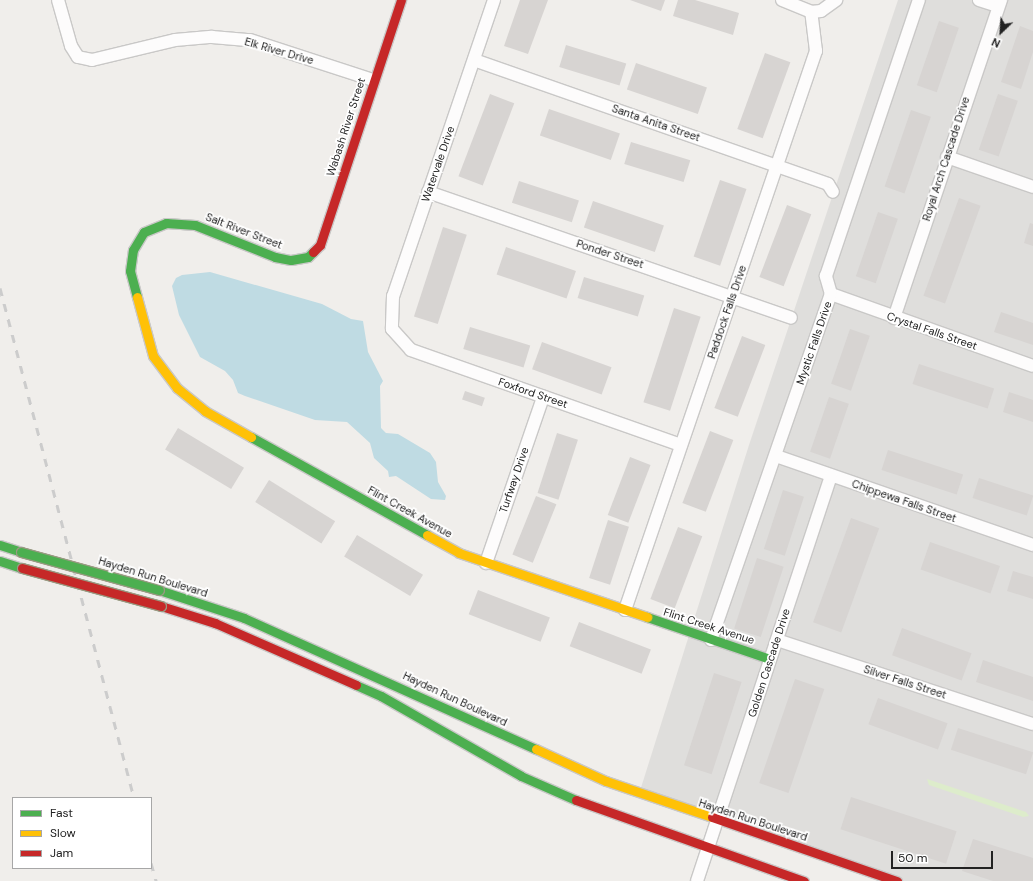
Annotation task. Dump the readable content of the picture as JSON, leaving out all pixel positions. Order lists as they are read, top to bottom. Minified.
{"streets":{"main road":["Wabash River Street","Salt River Street","Flint Creek Avenue","Hayden Run Boulevard"],"street":["Elk River Drive","Santa Anita Street","Royal Arch Cascade Drive","Watervale Drive","Ponder Street","Paddock Falls Drive","Crystal Falls Street","Mystic Falls Drive","Foxford Street","Turfway Drive","Chippewa Falls Street","Golden Cascade Drive","Silver Falls Street"]},"crossings":[["Elk River Drive","Wabash River Street"],["Santa Anita Street","Watervale Drive"],["Santa Anita Street","Paddock Falls Drive"],["Wabash River Street","Salt River Street"],["Royal Arch Cascade Drive","Crystal Falls Street"],["Watervale Drive","Ponder Street"],["Watervale Drive","Foxford Street"],["Salt River Street","Flint Creek Avenue"],["Ponder Street","Paddock Falls Drive"],["Paddock Falls Drive","Foxford Street"],["Paddock Falls Drive","Flint Creek Avenue"],["Crystal Falls Street","Mystic Falls Drive"],["Mystic Falls Drive","Chippewa Falls Street"],["Mystic Falls Drive","Flint Creek Avenue"],["Foxford Street","Turfway Drive"],["Turfway Drive","Flint Creek Avenue"],["Chippewa Falls Street","Golden Cascade Drive"],["Flint Creek Avenue","Golden Cascade Drive"],["Hayden Run Boulevard","Golden Cascade Drive"],["Golden Cascade Drive","Silver Falls Street"]],"legend":["Fast","Slow","Jam"],"scale_bar":"50 m","north":"bottom left"}
